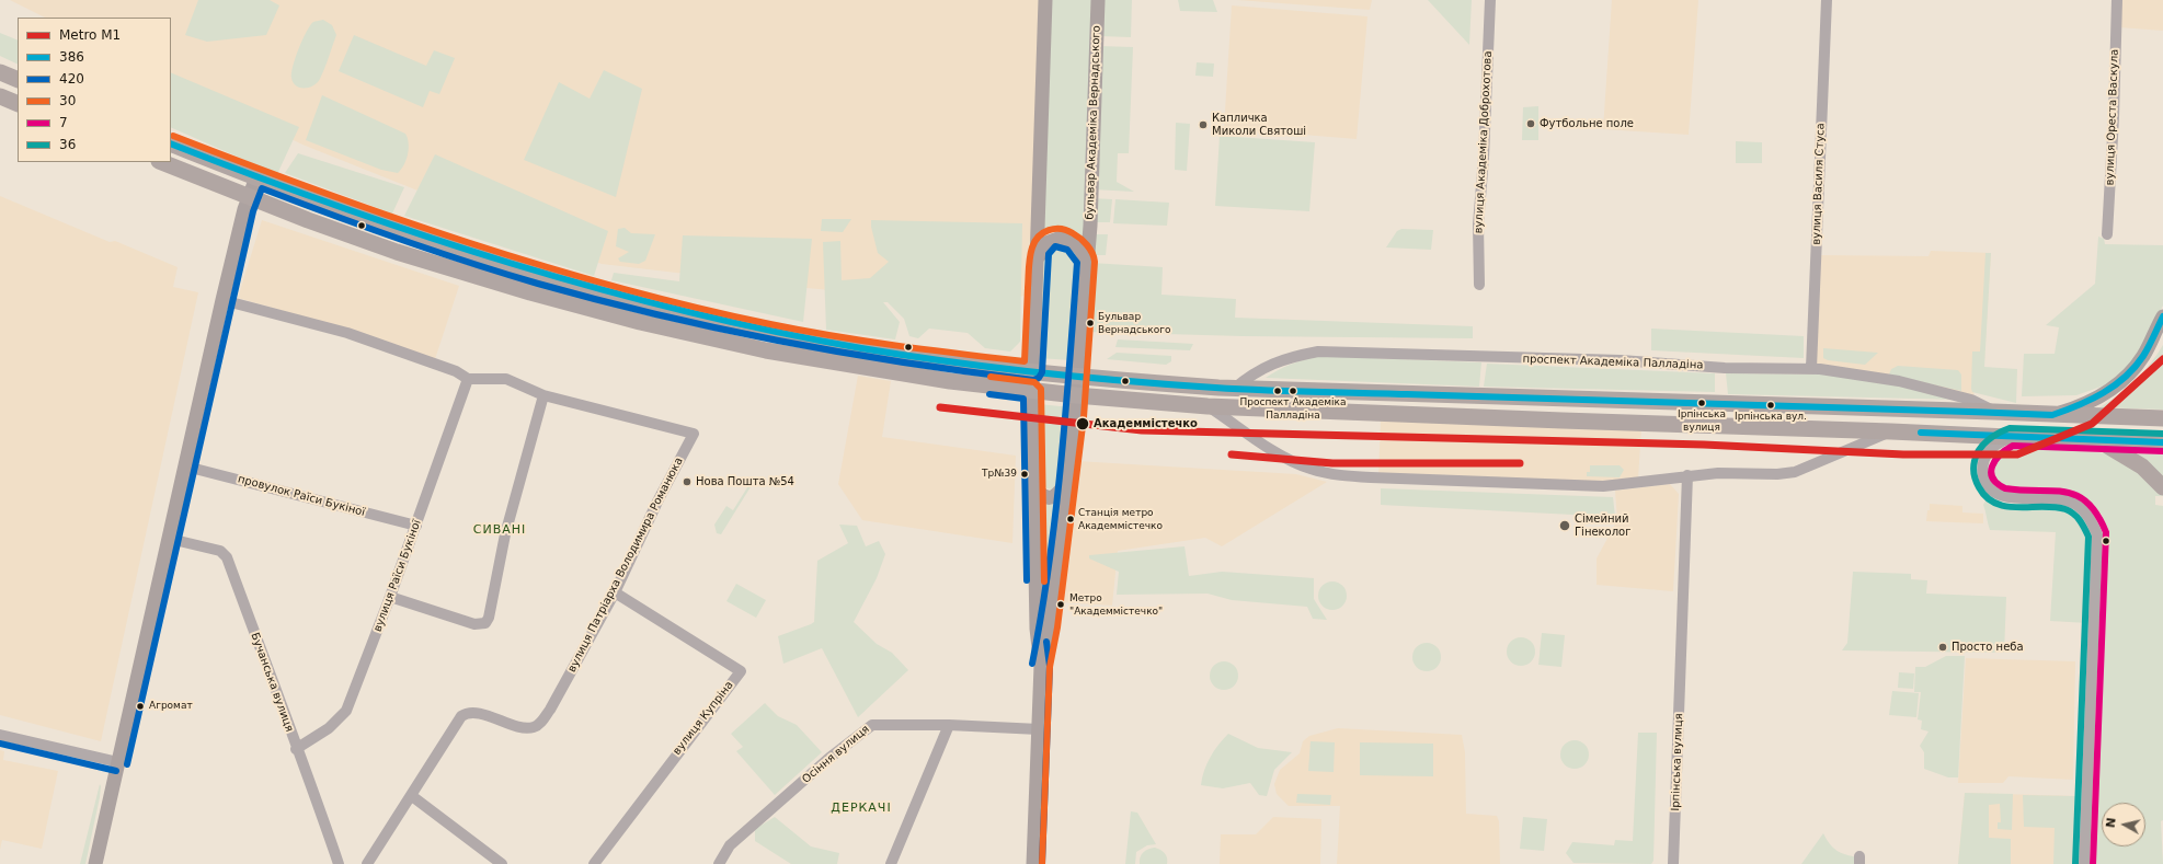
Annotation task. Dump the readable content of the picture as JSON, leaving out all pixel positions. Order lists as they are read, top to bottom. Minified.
{"streets":{"highway":["проспект Академіка Палладіна"],"main road":["бульвар Академіка Вернадського"],"street":["вулиця Ореста Васкула","вулиця Академіка Доброхотова","вулиця Василя Стуса","провулок Раїси Букіної","вулиця Патріарха Володимира Романюка","вулиця Раїси Букіної","Бучанська вулиця","вулиця Купріна","Осіння вулиця","Ірпінська вулиця"]},"crossings":[["бульвар Академіка Вернадського","проспект Академіка Палладіна"],["вулиця Василя Стуса","проспект Академіка Палладіна"],["провулок Раїси Букіної","вулиця Раїси Букіної"],["вулиця Патріарха Володимира Романюка","вулиця Купріна"],["вулиця Раїси Букіної","Бучанська вулиця"]],"districts":["СИВАНІ","ДЕРКАЧІ"],"places":["Футбольне поле","Капличка Миколи Святоші","Бульвар Вернадського","Проспект Академіка Палладіна","Ірпінська вулиця","Ірпінська вул.","Академмістечко","Тр№39","Нова Пошта №54","Станція метро Академмістечко","Сімейний Гінеколог","Метро \"Академмістечко\"","Просто неба","Агромат"],"lines":["transit line 30","transit line 386","transit line 420","metro line M1","transit line 36","transit line 7"],"legend":["Metro M1","386","420","30","7","36"],"north":"left"}
